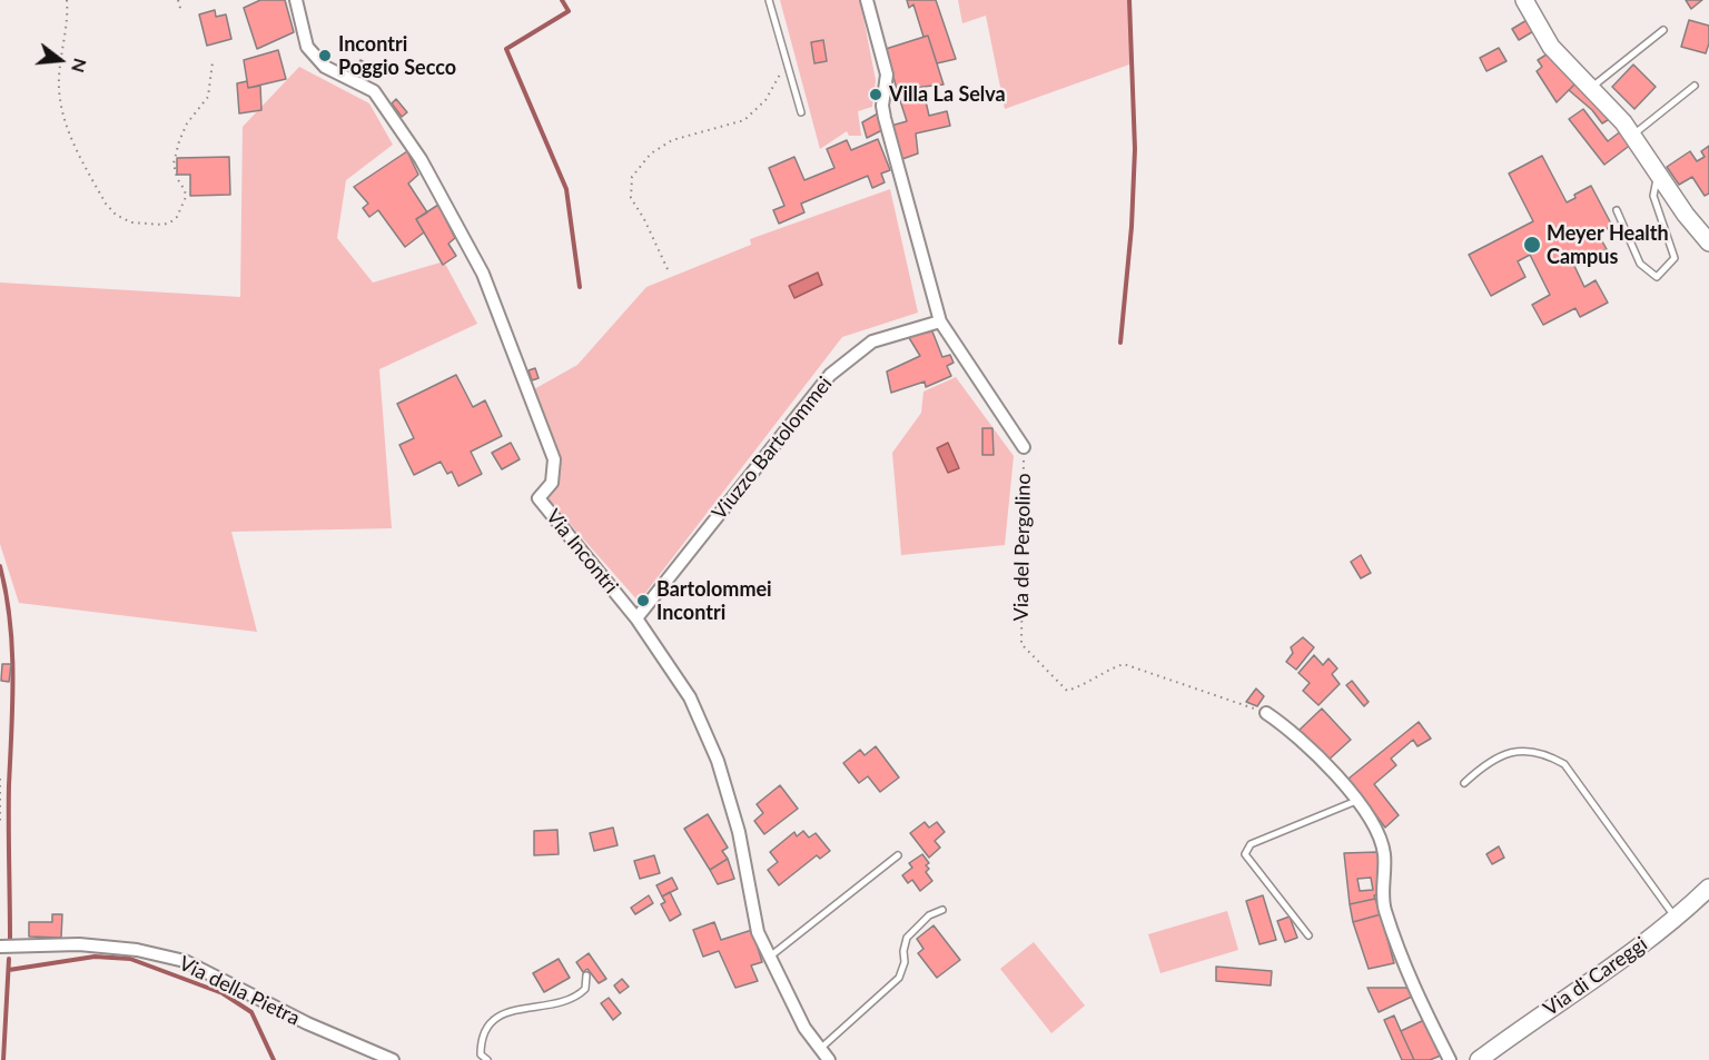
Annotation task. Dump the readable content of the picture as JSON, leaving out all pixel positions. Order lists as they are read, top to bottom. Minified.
{"streets":{"street":["Viuzzo Bartolommei","Via del Pergolino","Via Incontri","Via di Careggi","Via della Pietra"]},"crossings":[["Viuzzo Bartolommei","Via del Pergolino"],["Viuzzo Bartolommei","Via Incontri"]],"places":["Incontri Poggio Secco","Villa La Selva","Meyer Health Campus","Bartolommei Incontri"],"north":"right"}
